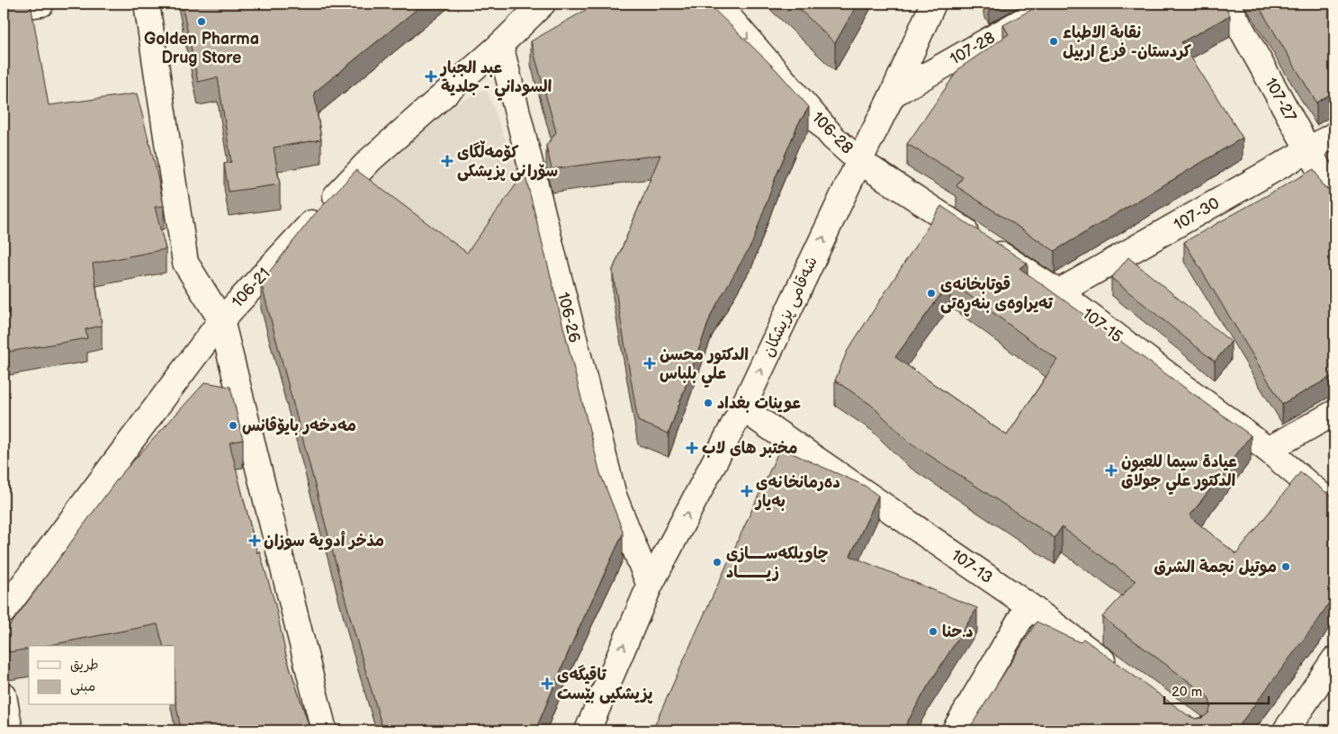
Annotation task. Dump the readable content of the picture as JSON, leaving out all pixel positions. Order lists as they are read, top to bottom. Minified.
{"streets":{"street":["107-28","107-27","106-28","107-30","106-21","شەقامی پزیشکان","106-26","107-15","107-13"]},"crossings":[["107-28","شەقامی پزیشکان"],["107-27","107-30"],["106-28","شەقامی پزیشکان"],["106-28","107-15"],["107-30","107-15"],["106-21","106-26"],["شەقامی پزیشکان","106-26"],["شەقامی پزیشکان","107-15"],["شەقامی پزیشکان","107-13"]],"one_way":["106-28","شەقامی پزیشکان"],"places":{"other":["Golden Pharma Drug Store","نقابة الاطباء کردستان- فرع اربيل","قوتابخانه‌ی ته‌یراوه‌ی بنه‌ڕه‌تی","عوينات بغداد","مەدخەر بایۆڤانس","چاویلکەســــازی زیـــــــاد","موتيل نجمة الشرق","د.حنا"],"health":["عبد الجبار السوداني - جلدية","کۆمەڵگای سۆرانی پزیشکی","الدكتور محسن علي بلباس","مختبر هاى لاب","عيادة سيما للعيون الدكتور علي جولاق","دەرمانخانەی بەیار","مذخر أدوية سوزان","تاقیگەی پزیشکیی بێست"]},"legend":["طريق","مبنى"],"scale_bar":"20 m"}
